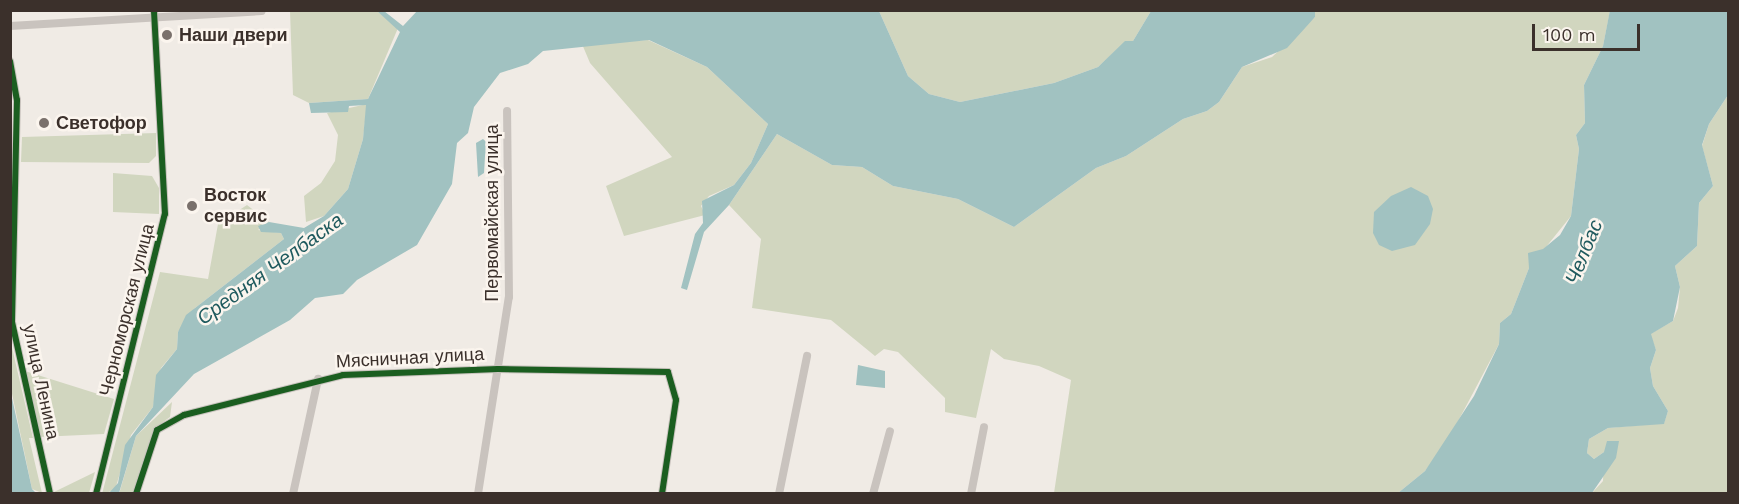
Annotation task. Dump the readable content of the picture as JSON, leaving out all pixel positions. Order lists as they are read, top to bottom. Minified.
{"streets":{"street":["Первомайская улица","Черноморская улица","Мясничная улица","улица Ленина"]},"crossings":[["Первомайская улица","Мясничная улица"]],"water":["Челбас","Средняя Челбаска"],"places":["Наши двери","Светофор","Восток сервис"],"scale_bar":"100 m"}
